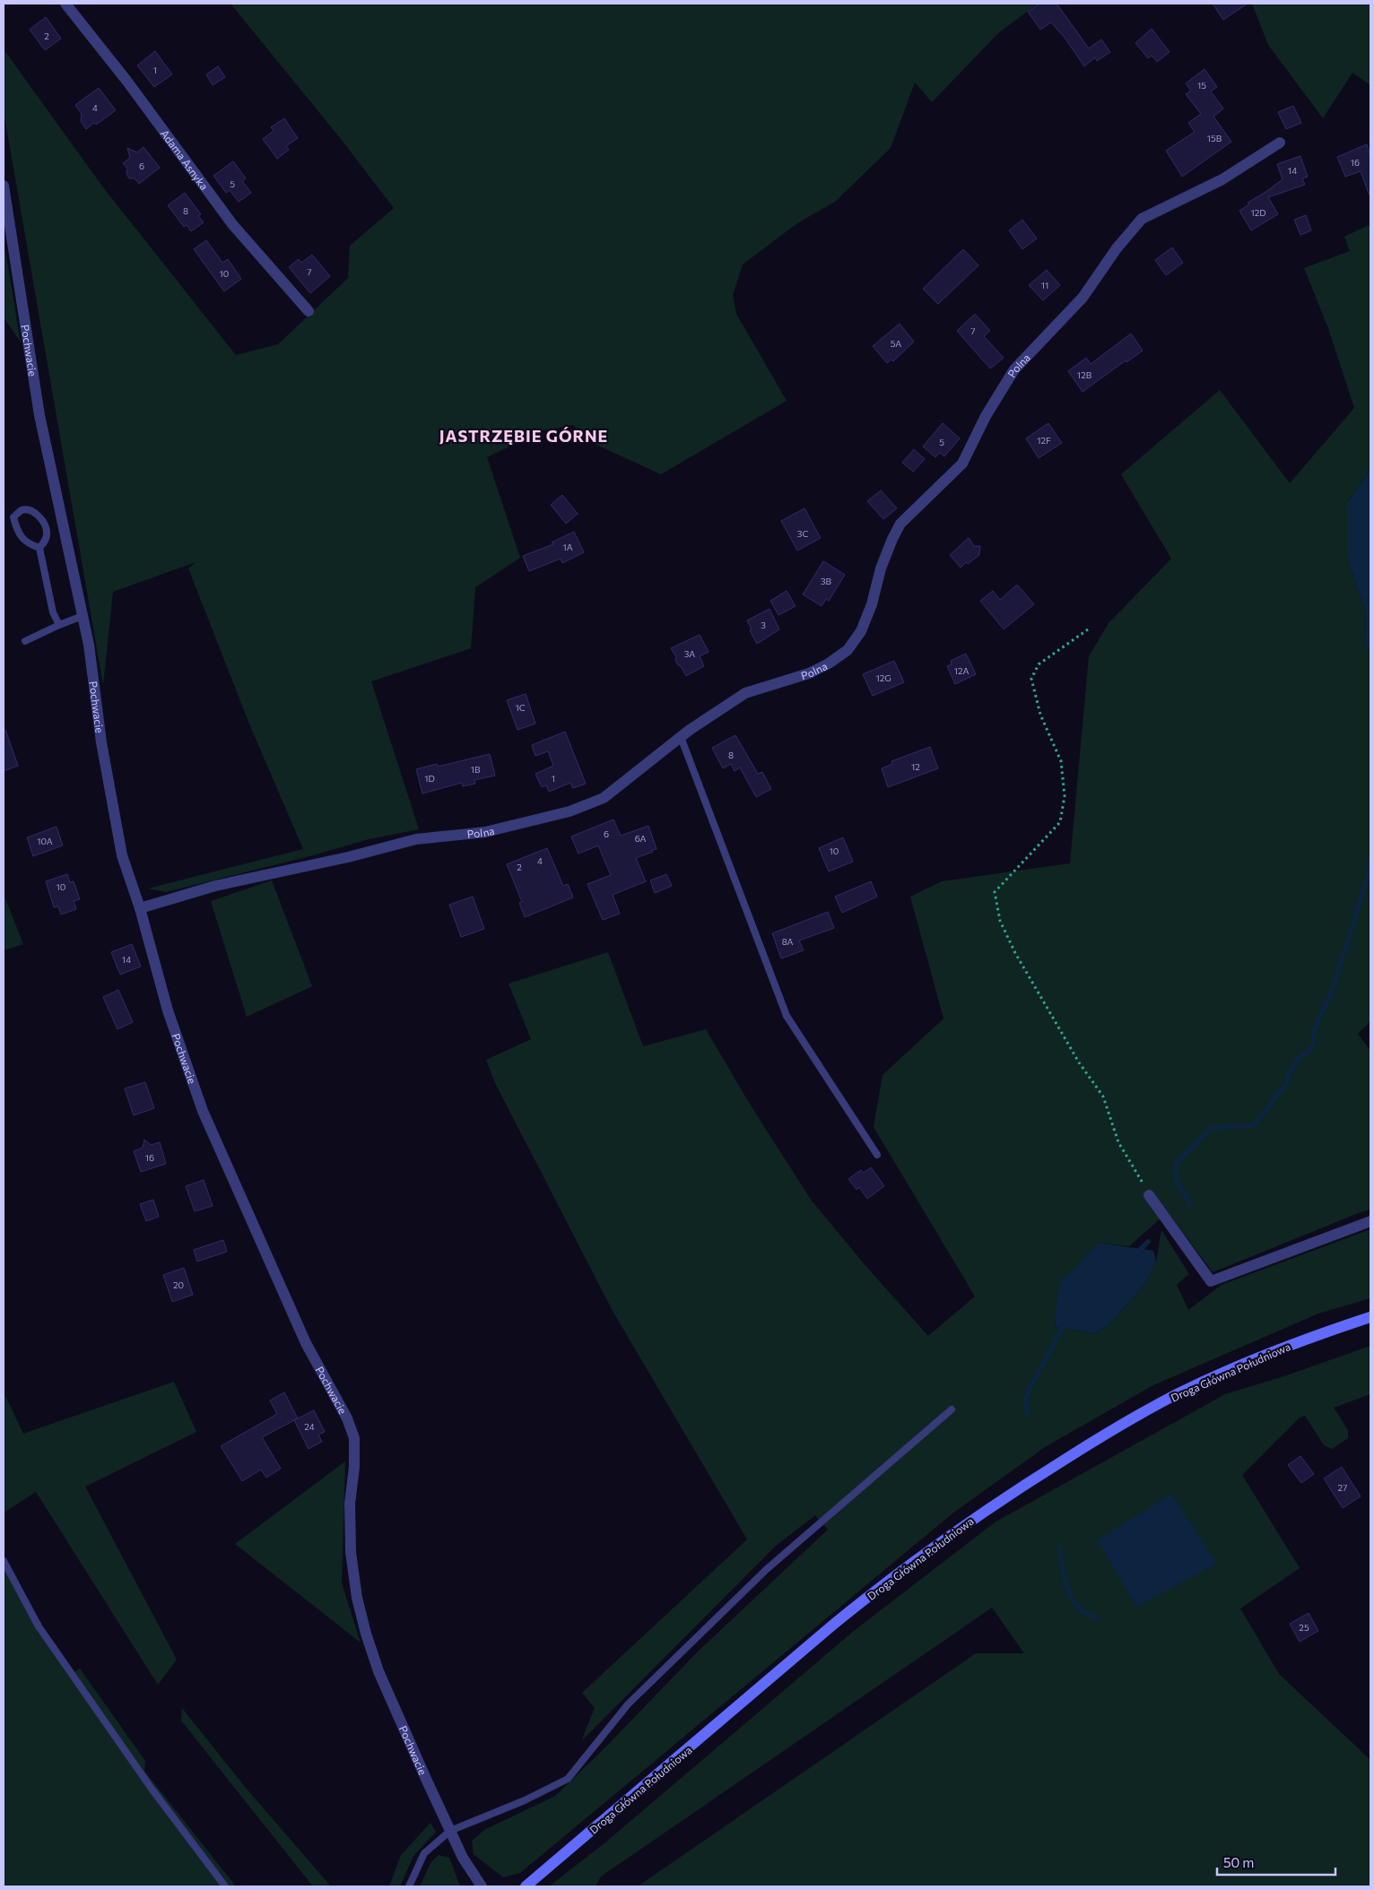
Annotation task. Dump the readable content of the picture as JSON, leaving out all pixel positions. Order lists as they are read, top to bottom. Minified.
{"streets":{"main road":["Droga Główna Południowa"],"street":["Adama Asnyka","Pochwacie","Polna"]},"crossings":[["Pochwacie","Polna"]],"districts":["JASTRZĘBIE GÓRNE"],"house_numbers":["2","1","15","4","15B","16","6","14","5","8","12D","7","10","11","7","5A","12B","12F","5","3C","1A","3B","3","3A","12A","12G","1C","8","12","1B","1D","1","6","6A","10A","10","4","2","10","8A","14","16","20","24","27","25"],"scale_bar":"50 m"}
